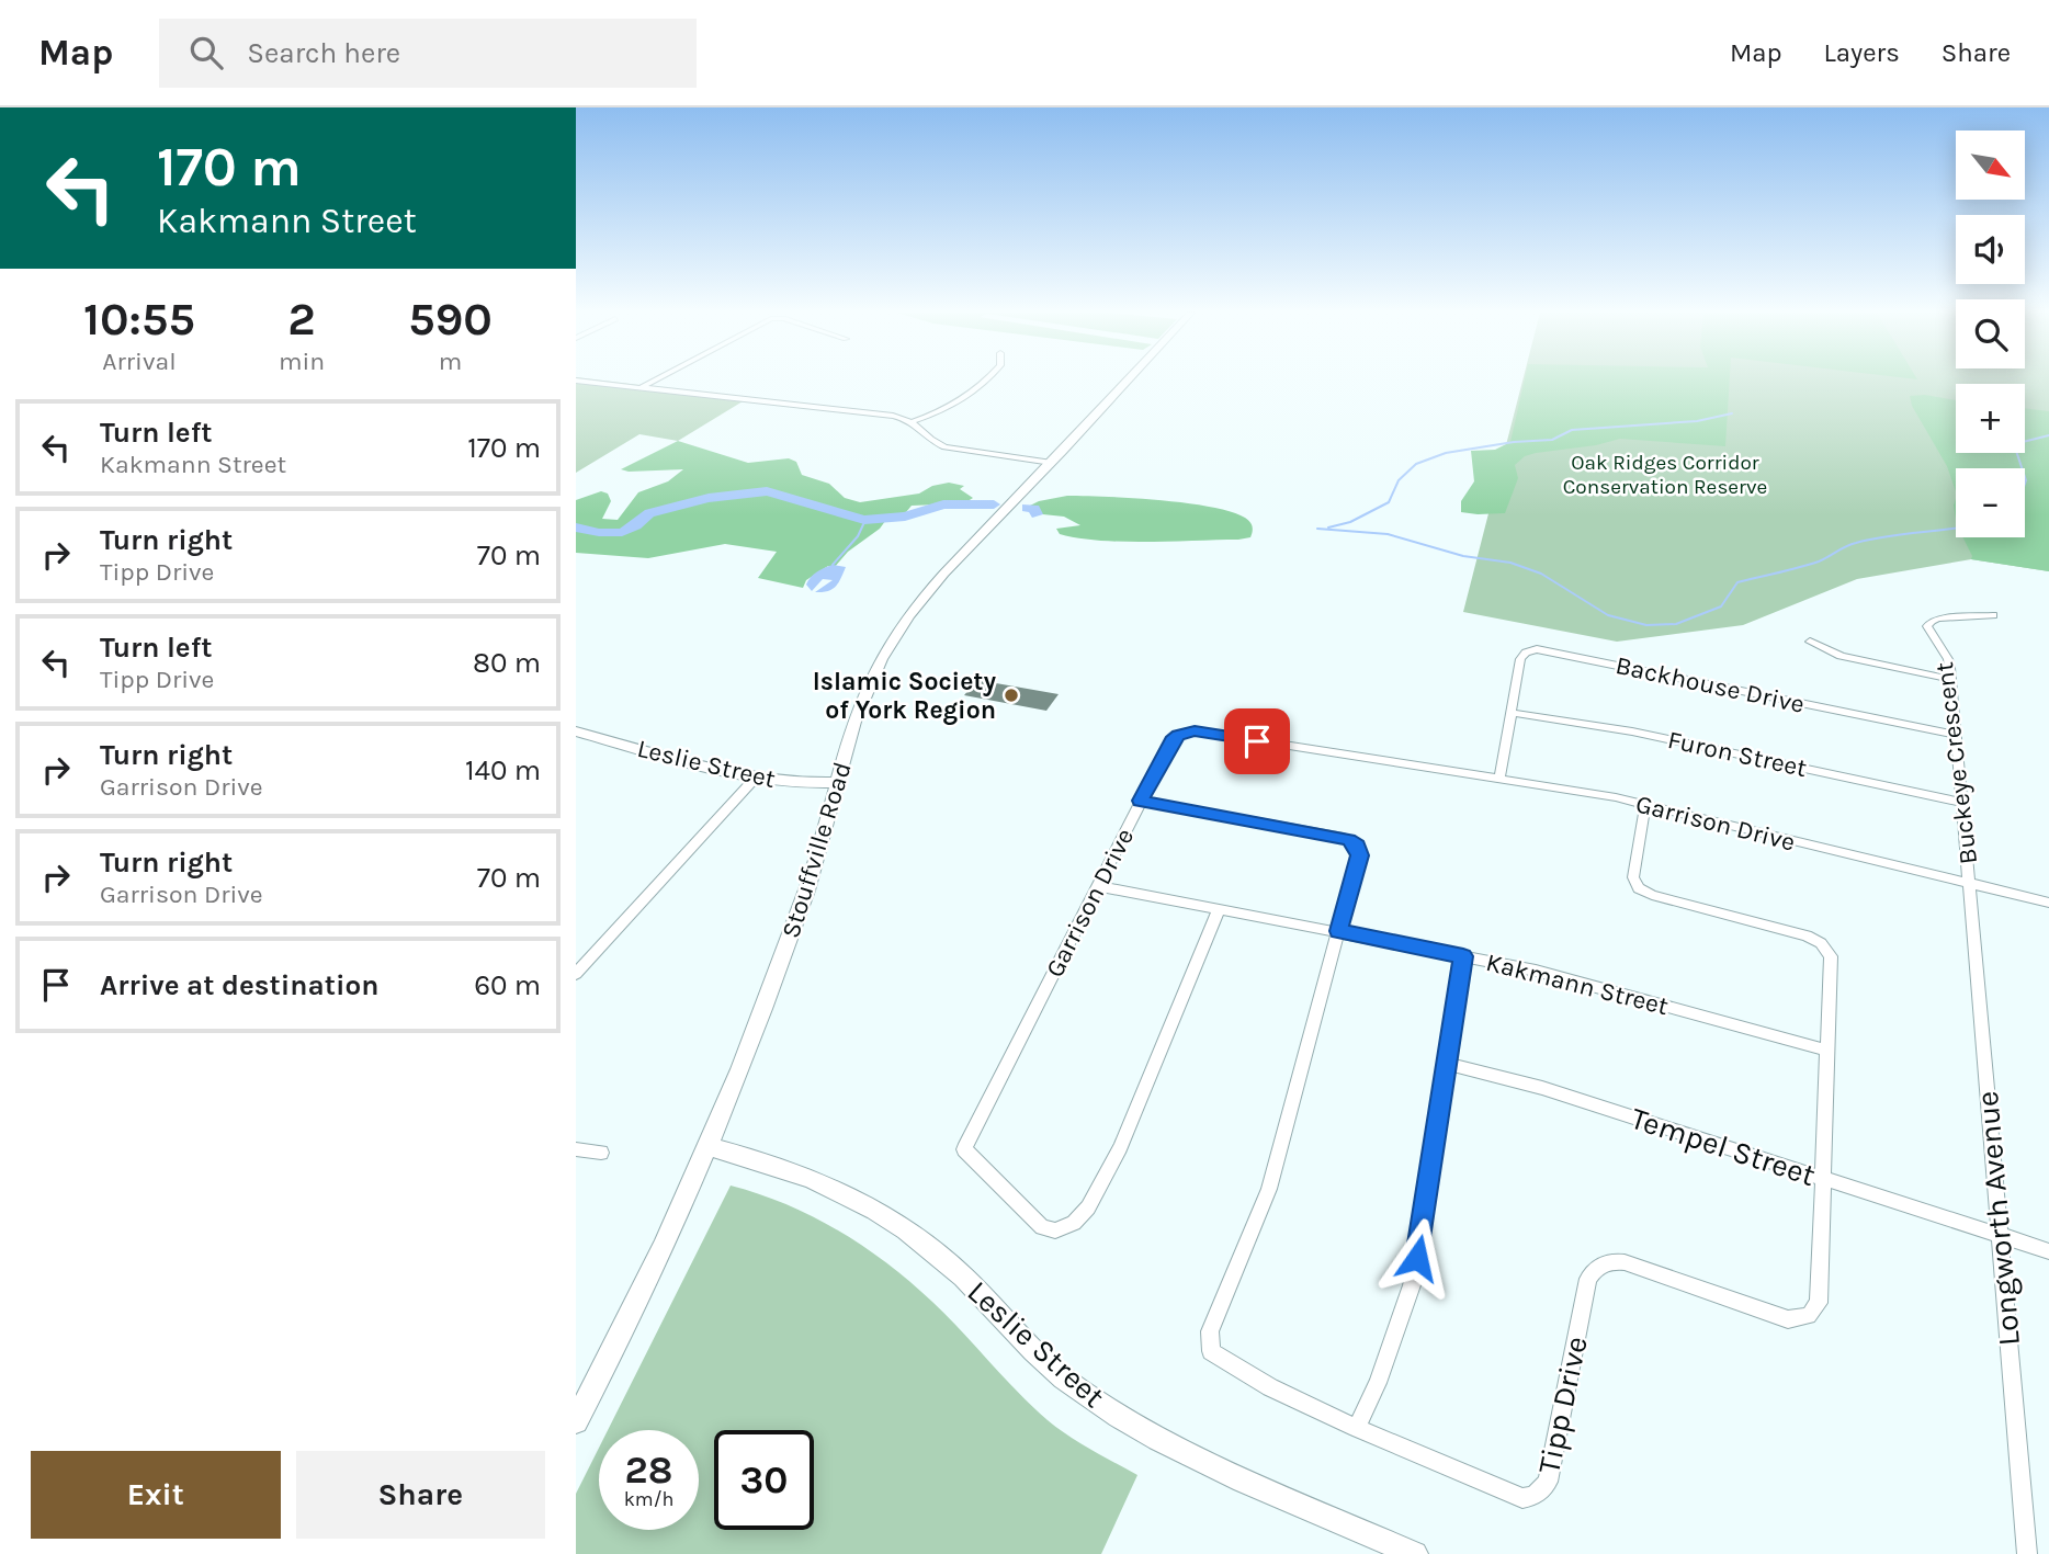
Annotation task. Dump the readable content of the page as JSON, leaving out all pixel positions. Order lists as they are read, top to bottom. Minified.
{"streets":{"main road":["Leslie Street","Stouffville Road"],"street":["Backhouse Drive","Furon Street","Buckeye Crescent","Garrison Drive","Kakmann Street","Tempel Street","Longworth Avenue","Tipp Drive"]},"crossings":[["Backhouse Drive","Furon Street"],["Backhouse Drive","Buckeye Crescent"],["Furon Street","Buckeye Crescent"],["Leslie Street","Stouffville Road"],["Buckeye Crescent","Garrison Drive"],["Buckeye Crescent","Longworth Avenue"],["Garrison Drive","Kakmann Street"],["Garrison Drive","Longworth Avenue"],["Garrison Drive","Tipp Drive"],["Kakmann Street","Tipp Drive"],["Tempel Street","Longworth Avenue"],["Tempel Street","Tipp Drive"]],"parks":["Oak Ridges Corridor Conservation Reserve"],"places":["Islamic Society of York Region"],"north":"bottom right","page":{"header":"Map","search":"Search here","nav":["Map","Layers","Share"],"turn":["170 m","Kakmann Street"],"map_buttons":["+","−"],"eta":["10:55","Arrival","2","min","590","m"],"list":[{"name":"Turn left","note":"Kakmann Street","value":"170 m"},{"name":"Turn right","note":"Tipp Drive","value":"70 m"},{"name":"Turn left","note":"Tipp Drive","value":"80 m"},{"name":"Turn right","note":"Garrison Drive","value":"140 m"},{"name":"Turn right","note":"Garrison Drive","value":"70 m"},{"name":"Arrive at destination","value":"60 m"}],"speed":"28 km/h","limit":"30","buttons":["Exit","Share"]}}
